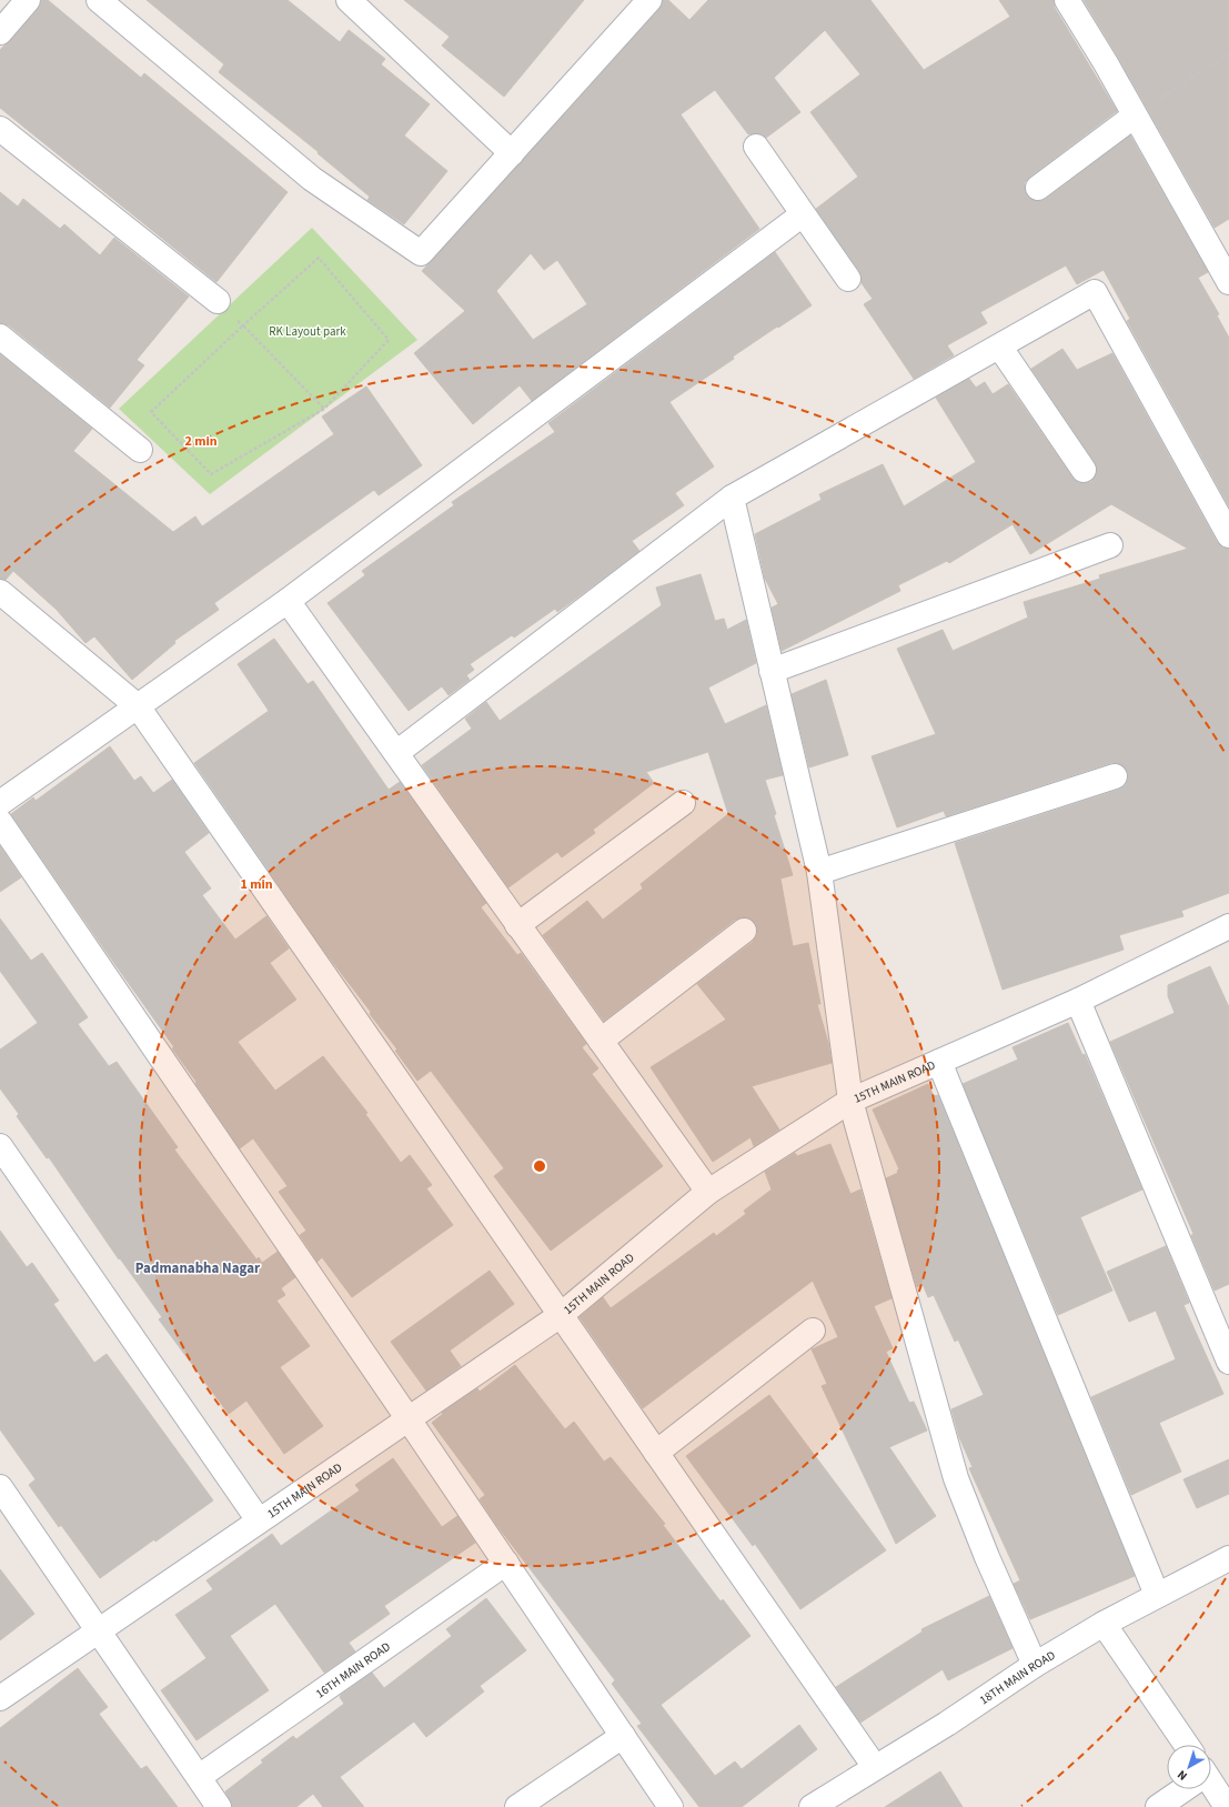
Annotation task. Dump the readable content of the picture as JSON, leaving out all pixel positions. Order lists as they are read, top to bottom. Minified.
{"streets":{"street":["15TH MAIN ROAD","16TH MAIN ROAD","18TH MAIN ROAD"]},"districts":["Padmanabha Nagar"],"parks":["RK Layout park"],"north":"bottom left","rings":["2 min","1 min"]}
